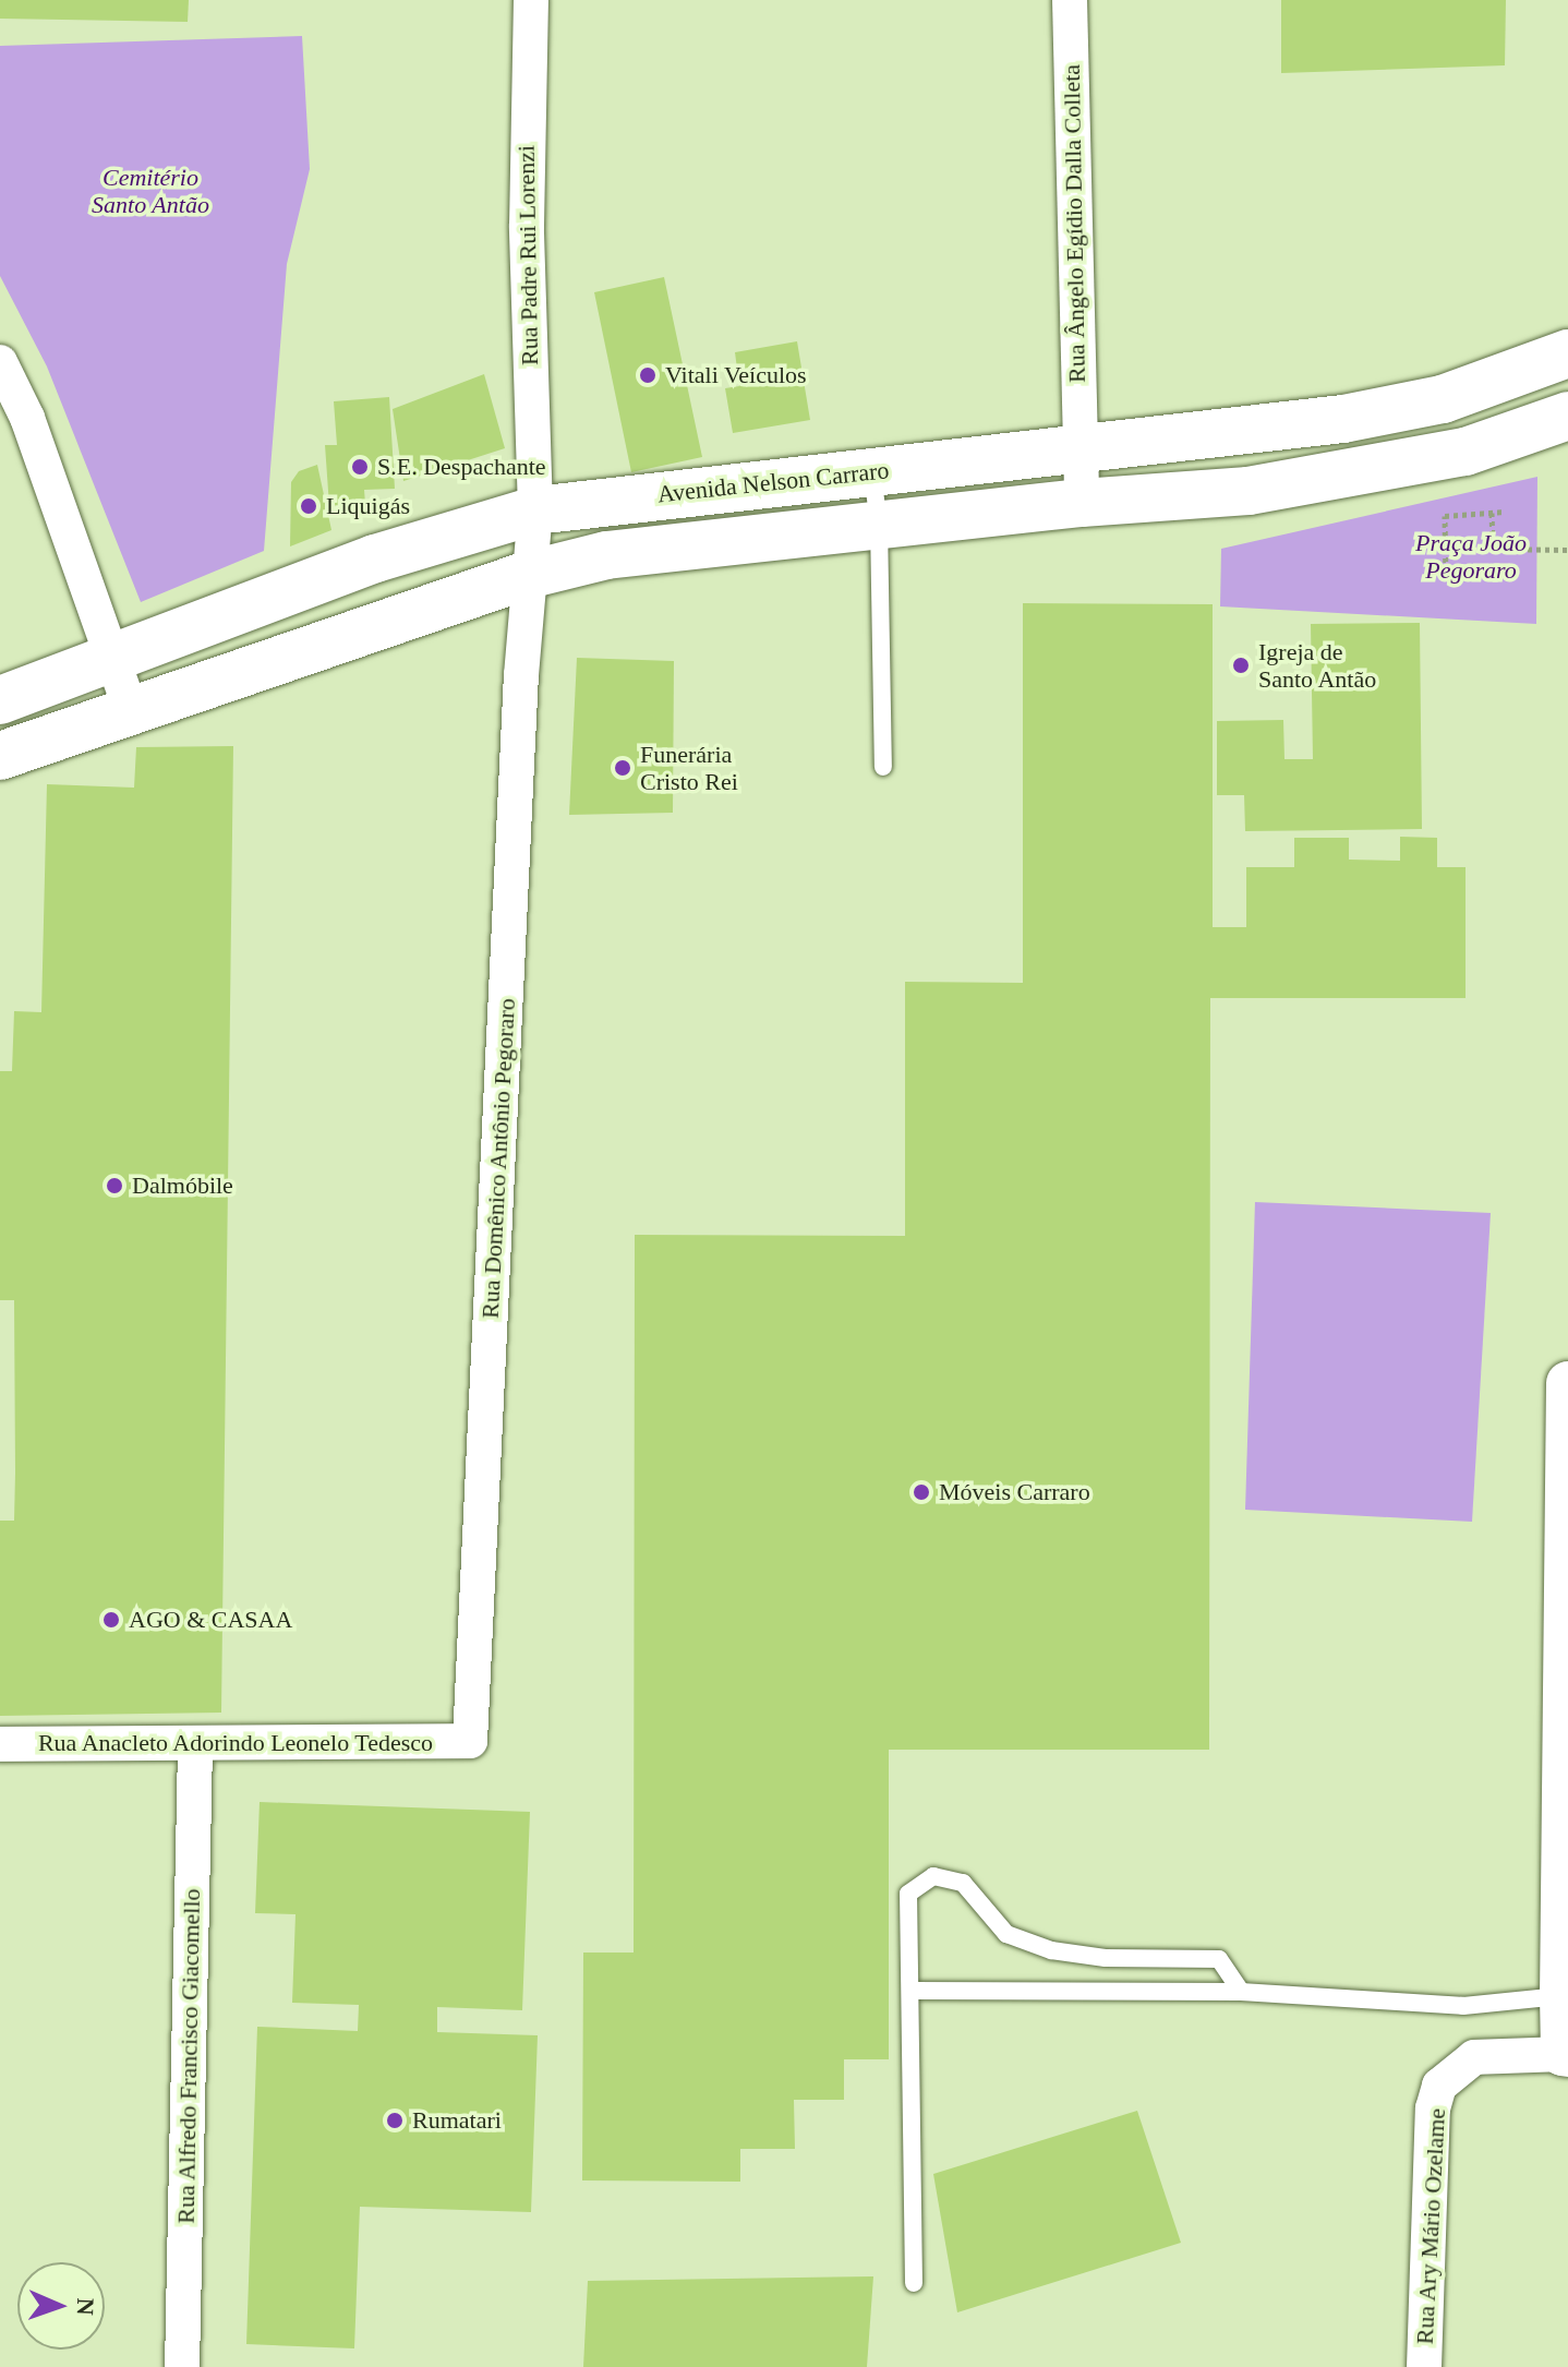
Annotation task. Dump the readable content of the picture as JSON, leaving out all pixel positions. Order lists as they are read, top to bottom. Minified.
{"streets":{"main road":["Avenida Nelson Carraro"],"street":["Rua Ângelo Egídio Dalla Colleta","Rua Padre Rui Lorenzi","Rua Domênico Antônio Pegoraro","Rua Anacleto Adorindo Leonelo Tedesco","Rua Alfredo Francisco Giacomello","Rua Ary Mário Ozelame"]},"crossings":[["Rua Ângelo Egídio Dalla Colleta","Avenida Nelson Carraro"],["Rua Padre Rui Lorenzi","Avenida Nelson Carraro"],["Rua Padre Rui Lorenzi","Rua Domênico Antônio Pegoraro"],["Rua Domênico Antônio Pegoraro","Rua Anacleto Adorindo Leonelo Tedesco"],["Rua Anacleto Adorindo Leonelo Tedesco","Rua Alfredo Francisco Giacomello"]],"parks":["Cemitério Santo Antão","Praça João Pegoraro"],"places":["Vitali Veículos","S.E. Despachante","Liquigás","Igreja de Santo Antão","Funerária Cristo Rei","Dalmóbile","Móveis Carraro","AGO & CASAA","Rumatari"],"north":"right"}
